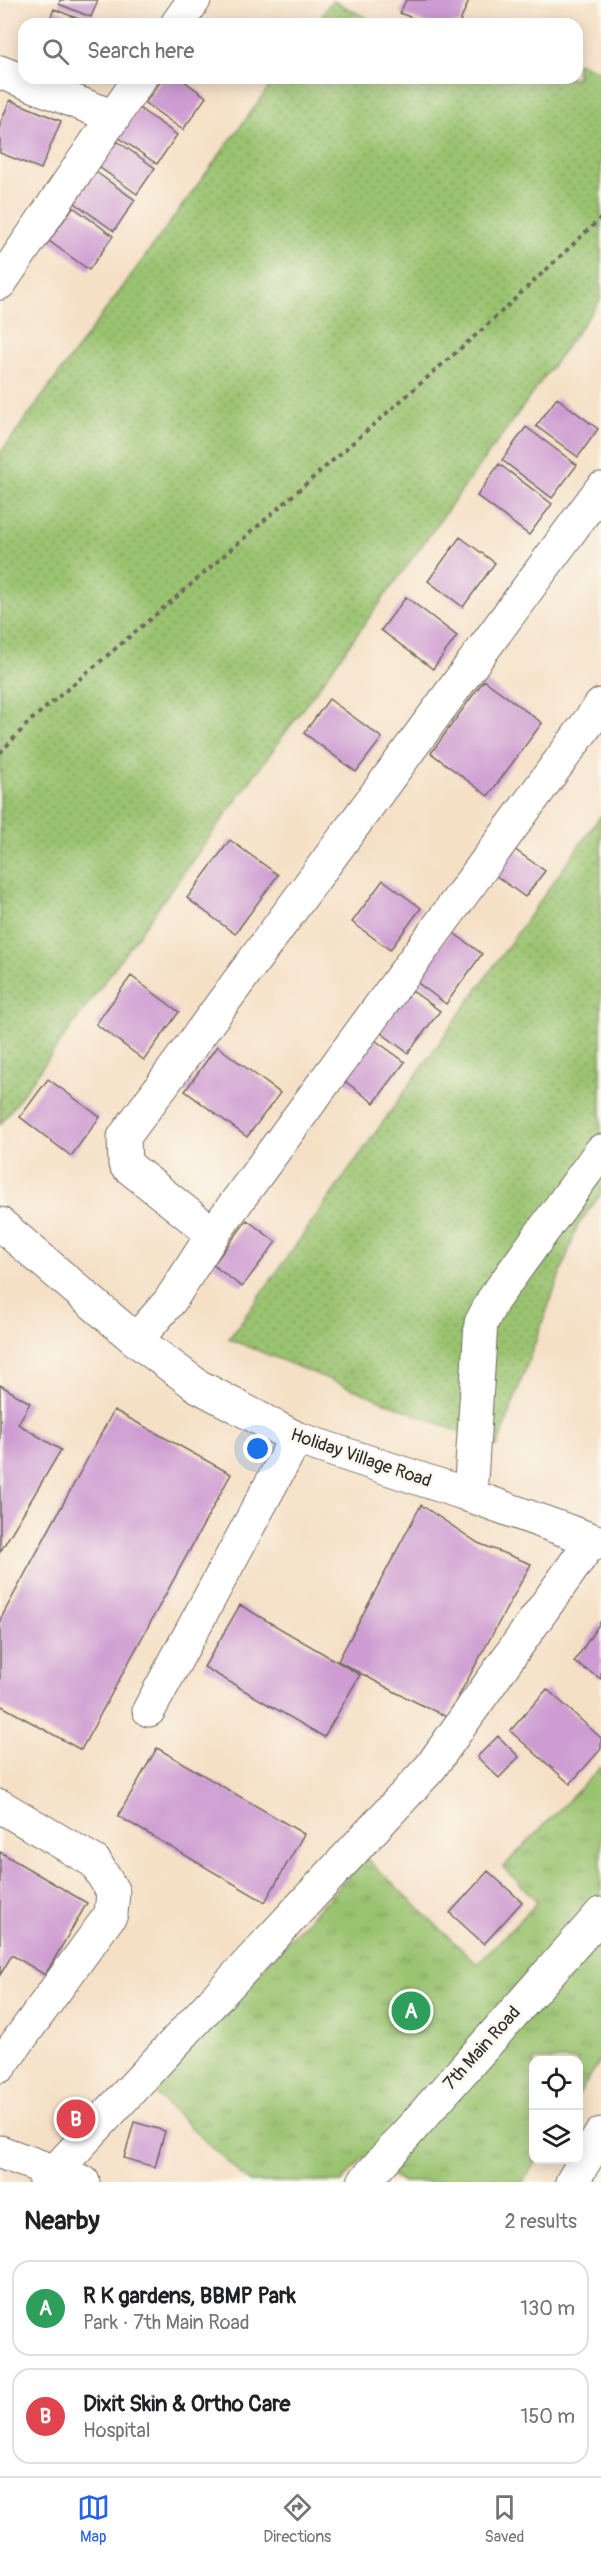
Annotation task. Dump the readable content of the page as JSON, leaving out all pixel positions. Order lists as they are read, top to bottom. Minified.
{"streets":{"street":["Holiday Village Road","7th Main Road"]},"page":{"search":"Search here","pins":["A","B"],"heading":["Nearby","2 results"],"list":[{"mark":"A","name":"R K gardens, BBMP Park","note":"Park · 7th Main Road","value":"130 m"},{"mark":"B","name":"Dixit Skin & Ortho Care","note":"Hospital","value":"150 m"}],"nav":["Map","Directions","Saved"]}}
